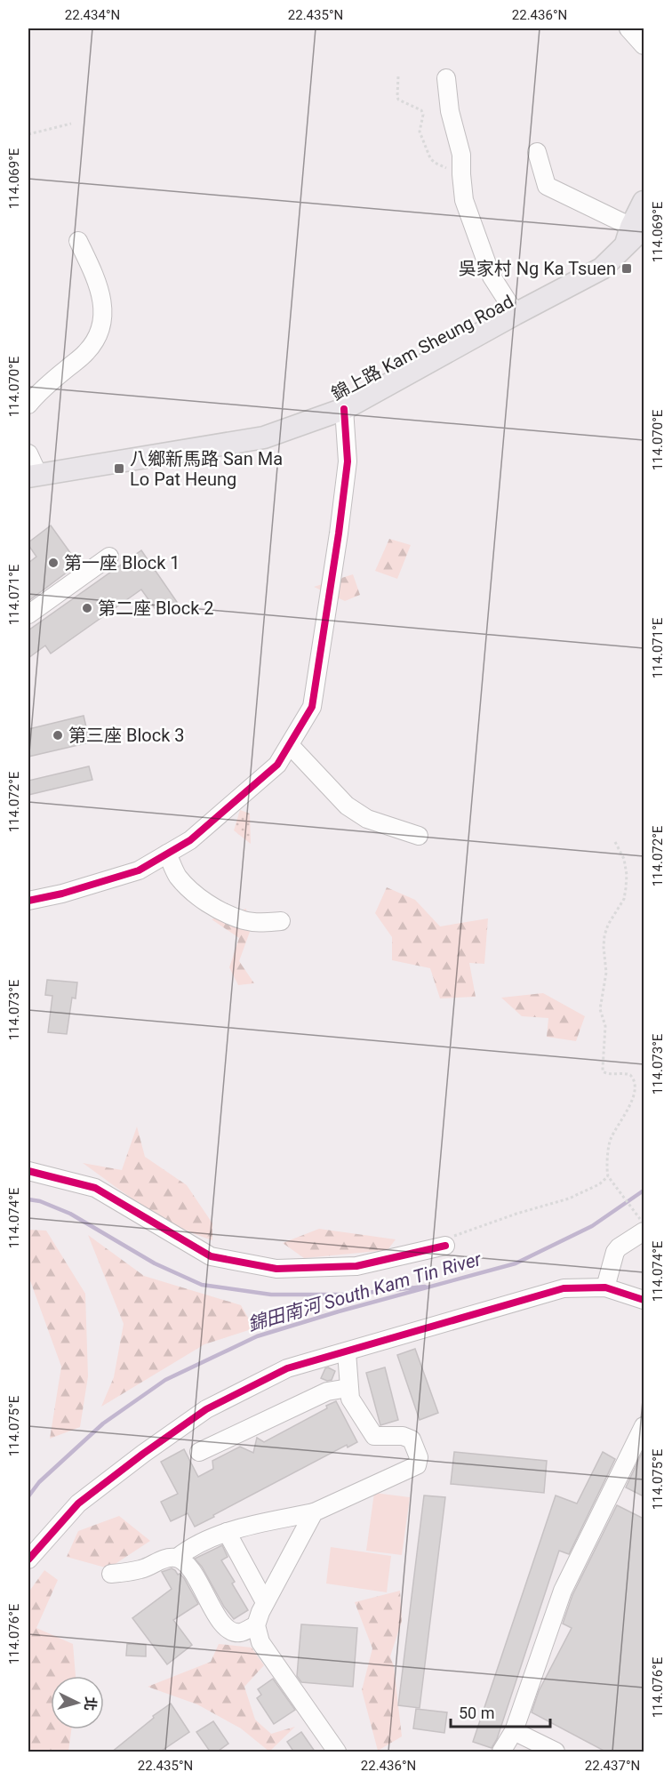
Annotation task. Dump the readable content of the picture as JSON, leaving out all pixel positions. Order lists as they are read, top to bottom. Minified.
{"streets":{"main road":["錦上路 Kam Sheung Road"]},"water":["錦田南河 South Kam Tin River"],"places":{"transit":["吳家村 Ng Ka Tsuen","八鄉新馬路 San Ma Lo Pat Heung"],"other":["第一座 Block 1","第二座 Block 2","第三座 Block 3"]},"scale_bar":"50 m","north":"right","coordinates":["22.434°N","22.435°N","22.436°N","114.069°E","114.070°E","114.071°E","114.072°E","114.073°E","114.074°E","114.075°E","114.076°E","22.437°N"]}
